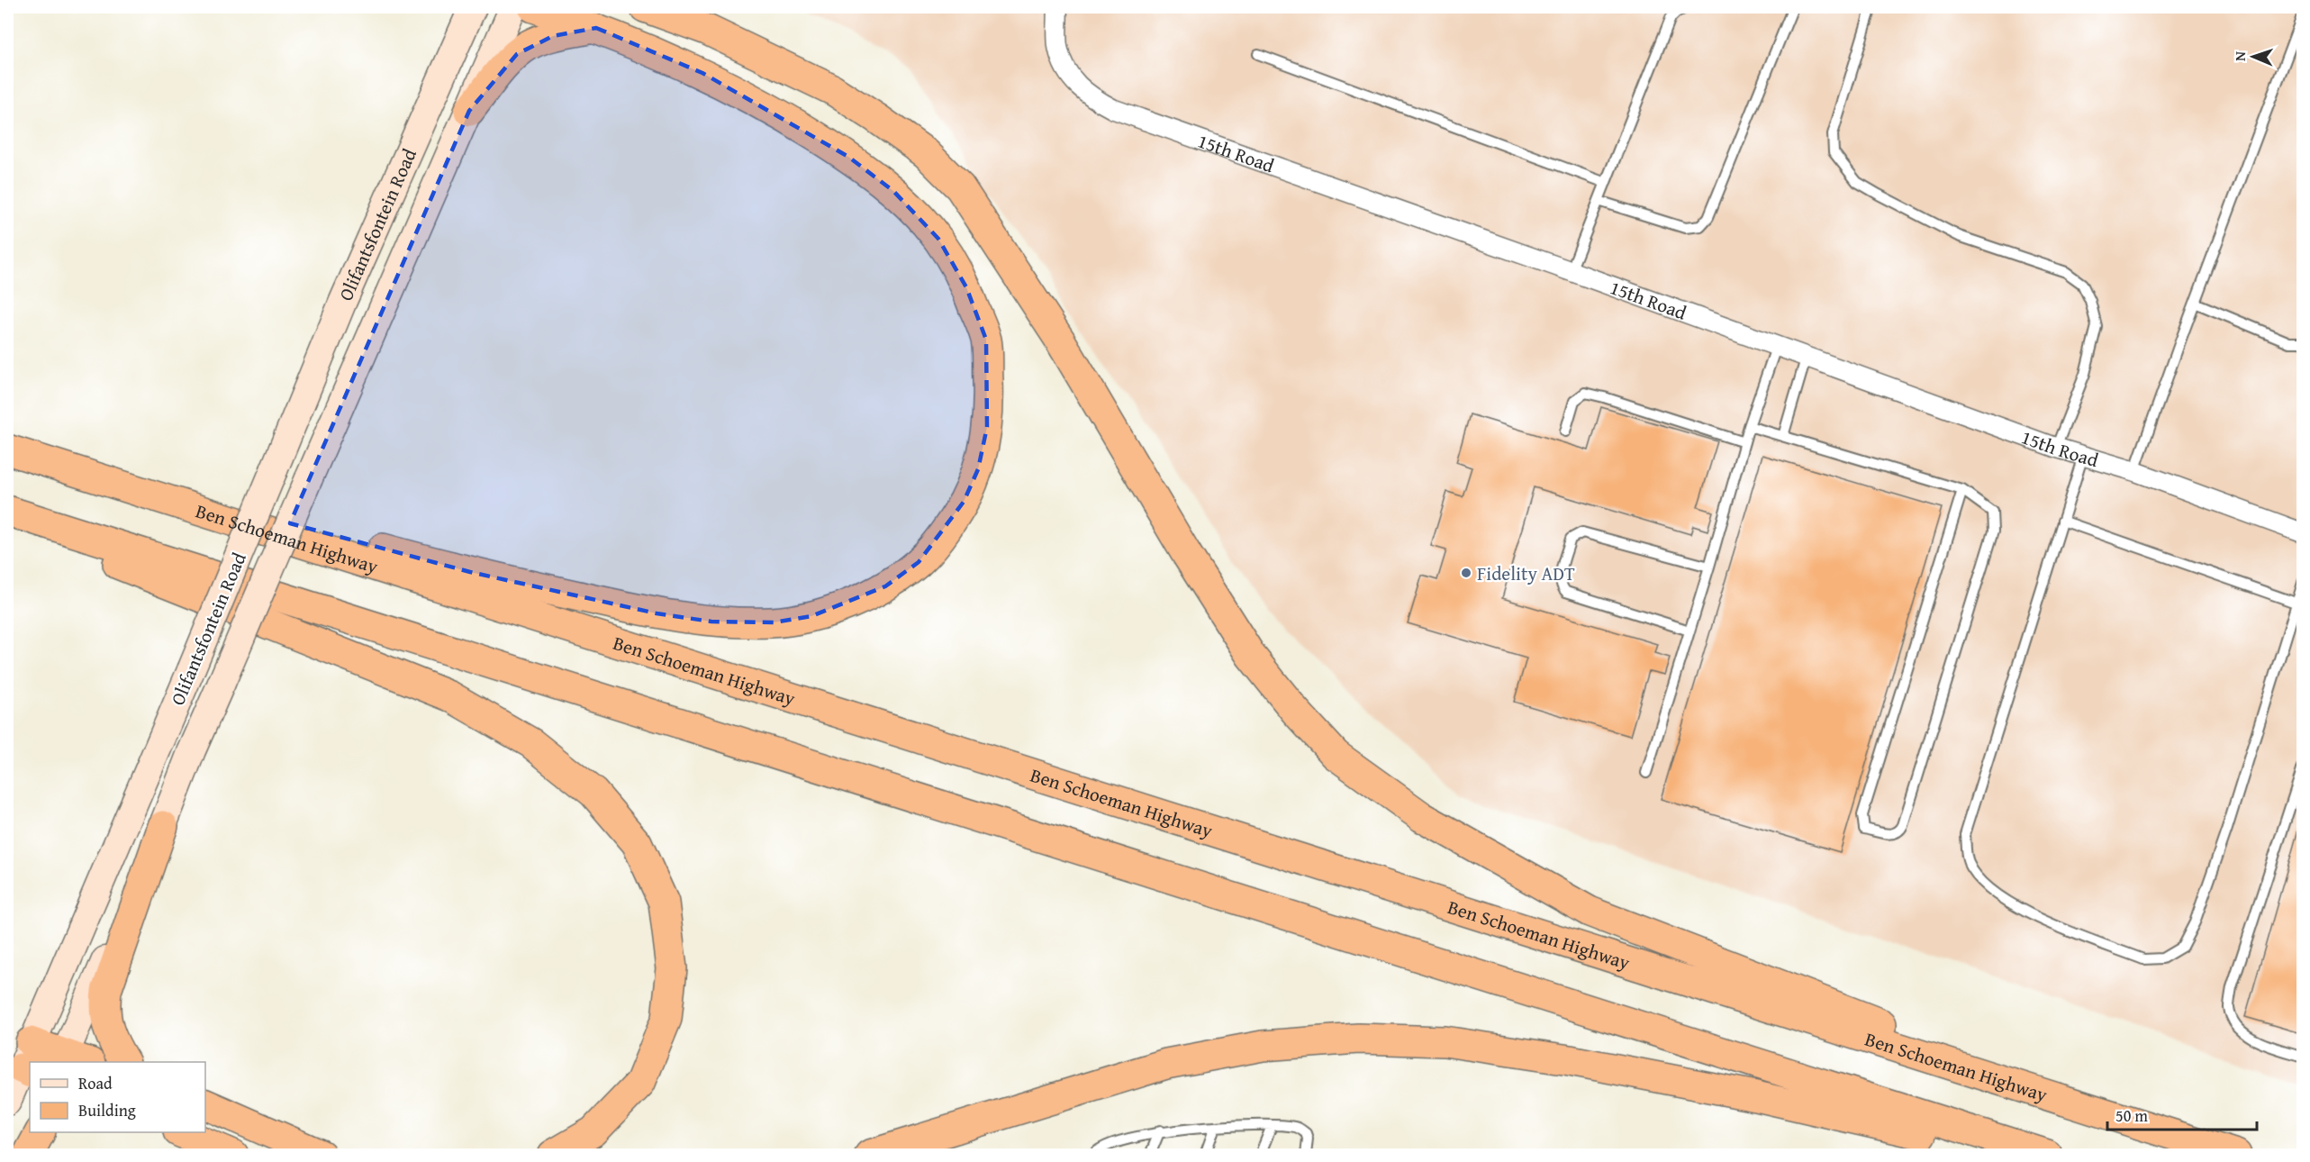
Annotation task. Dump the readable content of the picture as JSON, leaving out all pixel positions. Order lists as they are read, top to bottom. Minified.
{"streets":{"highway":["Ben Schoeman Highway"],"main road":["Olifantsfontein Road"],"street":["15th Road"]},"places":["Fidelity ADT"],"legend":["Road","Building"],"scale_bar":"50 m","north":"left"}
